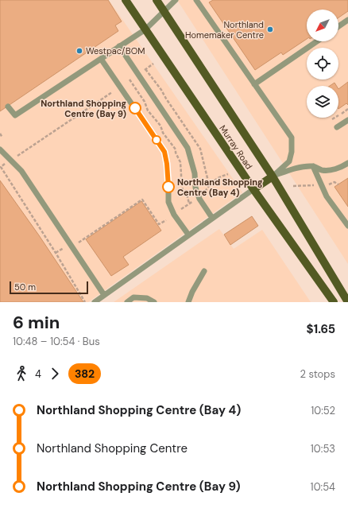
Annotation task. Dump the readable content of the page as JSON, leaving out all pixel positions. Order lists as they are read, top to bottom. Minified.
{"streets":{"main road":["Murray Road"]},"places":["Northland Homemaker Centre","Westpac/BOM","Northland Shopping Centre (Bay 9)","Northland Shopping Centre (Bay 4)"],"lines":["bus line 382"],"scale_bar":"50 m","north":"bottom left","page":{"scale":"50 m","heading":["6 min","10:48 – 10:54 · Bus","$1.65"],"legs":["4","382","2 stops"],"list":[{"name":"Northland Shopping Centre (Bay 4)","value":"10:52"},{"name":"Northland Shopping Centre","value":"10:53"},{"name":"Northland Shopping Centre (Bay 9)","value":"10:54"}]}}
